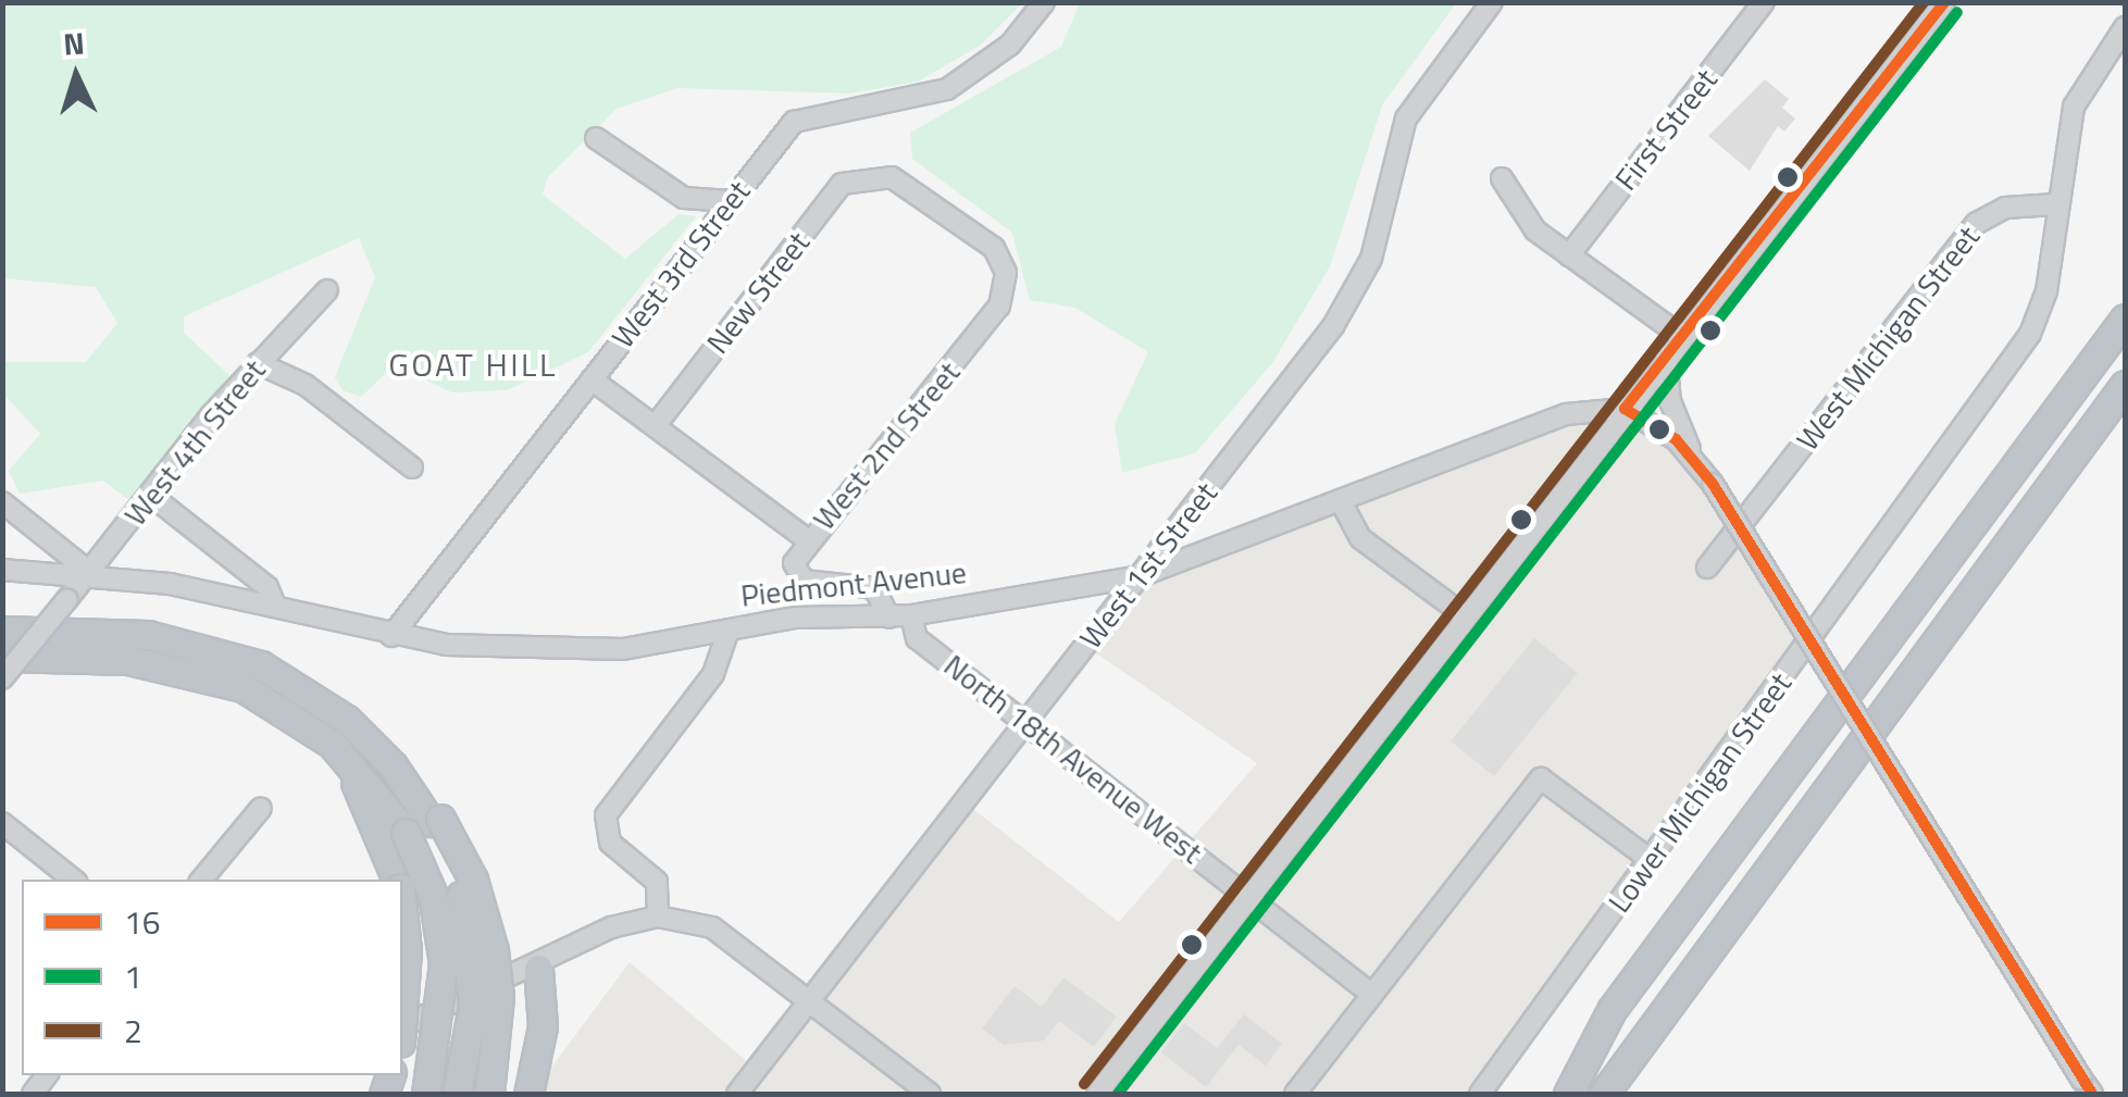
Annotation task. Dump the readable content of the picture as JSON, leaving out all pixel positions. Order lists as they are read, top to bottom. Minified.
{"streets":{"street":["First Street","West 3rd Street","New Street","West Michigan Street","West 4th Street","West 2nd Street","West 1st Street","Piedmont Avenue","North 18th Avenue West","Lower Michigan Street"]},"crossings":[["West 3rd Street","Piedmont Avenue"],["New Street","West 2nd Street"],["West Michigan Street","Lower Michigan Street"],["West 4th Street","Piedmont Avenue"],["West 2nd Street","Piedmont Avenue"],["West 1st Street","Piedmont Avenue"],["West 1st Street","North 18th Avenue West"],["Piedmont Avenue","North 18th Avenue West"]],"districts":["GOAT HILL"],"lines":["transit line 16","transit line 2","transit line 1"],"legend":["16","1","2"],"north":"top"}
